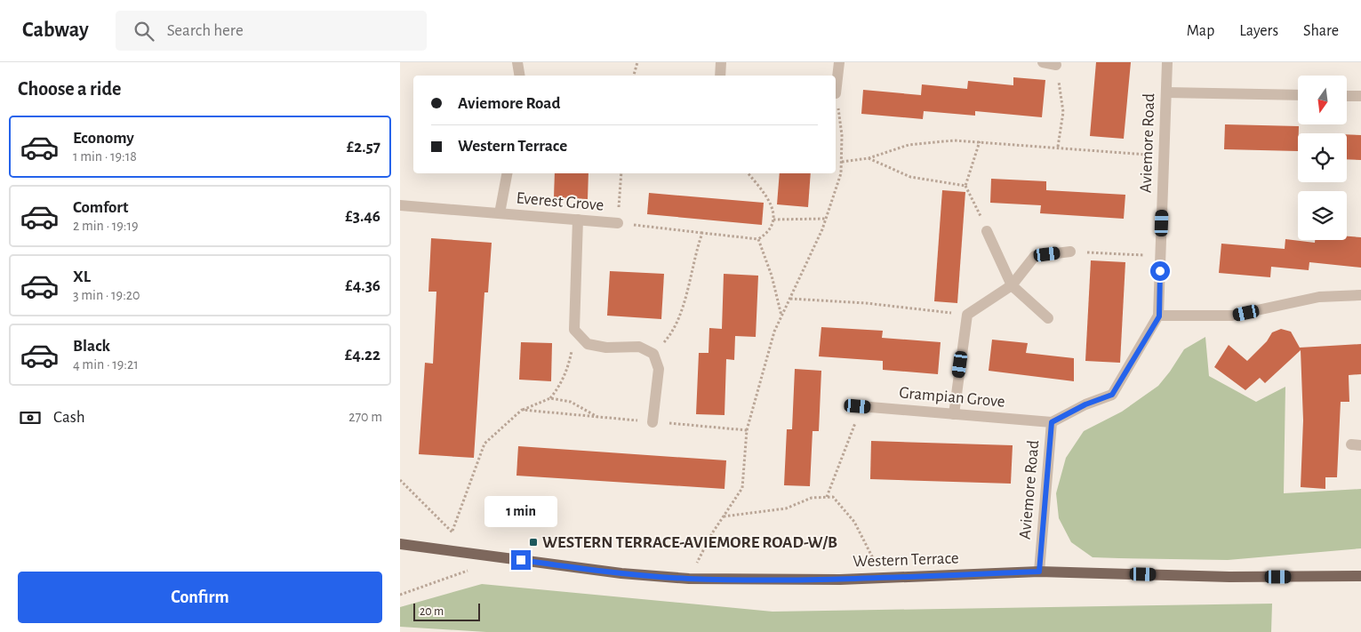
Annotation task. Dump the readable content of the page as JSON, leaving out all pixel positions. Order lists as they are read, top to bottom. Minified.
{"streets":{"main road":["Western Terrace"],"street":["Aviemore Road","Everest Grove","Grampian Grove"]},"crossings":[["Aviemore Road","Grampian Grove"],["Aviemore Road","Western Terrace"]],"places":{"transit":["WESTERN TERRACE-AVIEMORE ROAD-W/B"]},"scale_bar":"20 m","north":"bottom","page":{"header":"Cabway","search":"Search here","nav":["Map","Layers","Share"],"heading":"Choose a ride","banner":["Aviemore Road","Western Terrace"],"list":[{"name":"Economy","note":"1 min · 19:18","value":"£2.57"},{"name":"Comfort","note":"2 min · 19:19","value":"£3.46"},{"name":"XL","note":"3 min · 19:20","value":"£4.36"},{"name":"Black","note":"4 min · 19:21","value":"£4.22"}],"pay":["Cash","270 m"],"bubble":"1 min","buttons":"Confirm","scale":"20 m"}}
